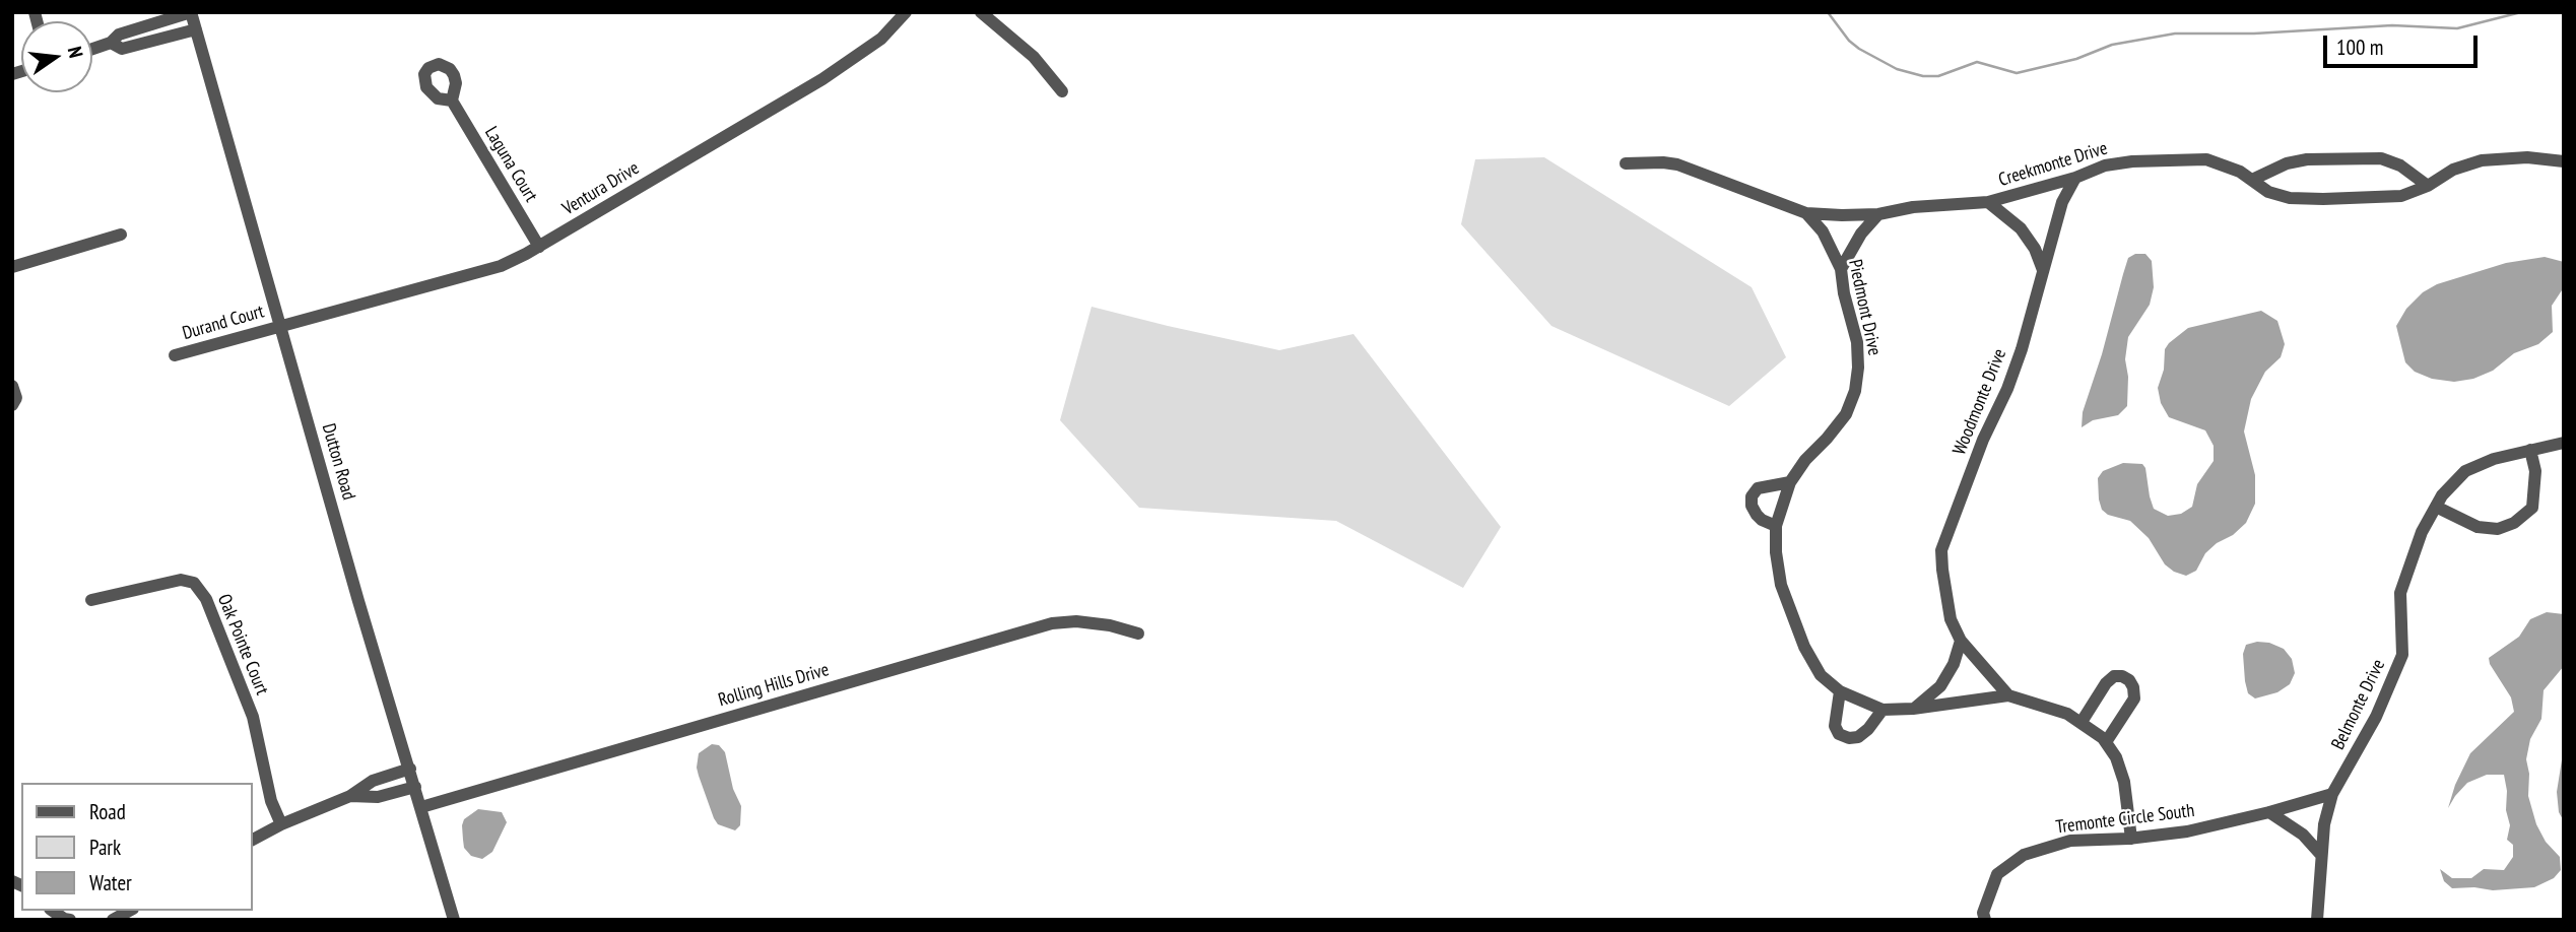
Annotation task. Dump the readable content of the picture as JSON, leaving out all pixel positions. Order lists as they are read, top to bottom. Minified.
{"streets":{"street":["Laguna Court","Creekmonte Drive","Ventura Drive","Piedmont Drive","Durand Court","Woodmonte Drive","Dutton Road","Oak Pointe Court","Rolling Hills Drive","Belmonte Drive","Tremonte Circle South"]},"crossings":[["Laguna Court","Ventura Drive"],["Creekmonte Drive","Piedmont Drive"],["Creekmonte Drive","Woodmonte Drive"],["Ventura Drive","Durand Court"],["Ventura Drive","Dutton Road"],["Piedmont Drive","Woodmonte Drive"],["Durand Court","Dutton Road"],["Dutton Road","Rolling Hills Drive"],["Belmonte Drive","Tremonte Circle South"]],"legend":["Road","Park","Water"],"scale_bar":"100 m","north":"right"}
